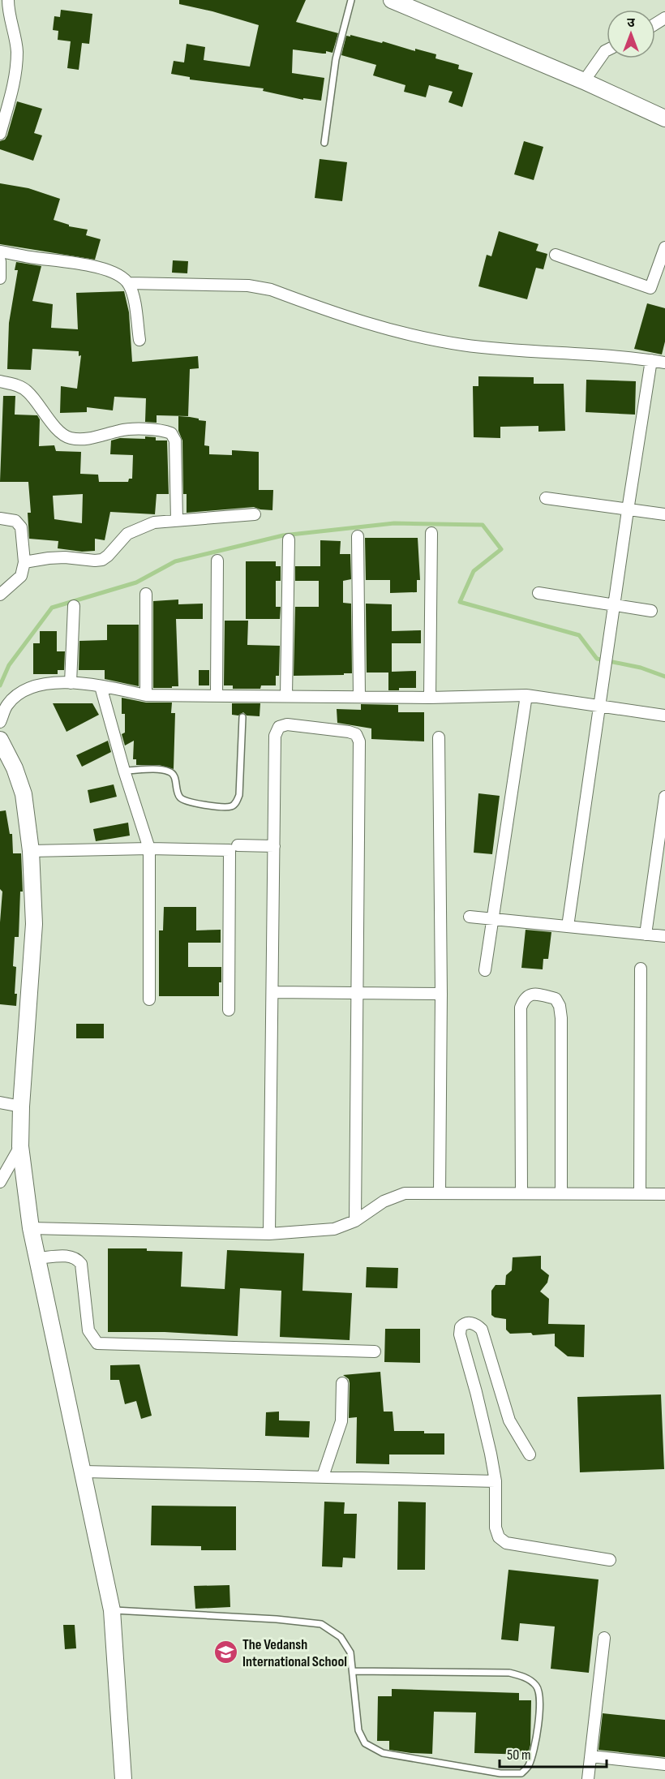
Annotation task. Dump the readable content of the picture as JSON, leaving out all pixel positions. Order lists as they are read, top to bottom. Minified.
{"places":{"school or university":["The Vedansh International School"]},"scale_bar":"50 m","north":"top"}
